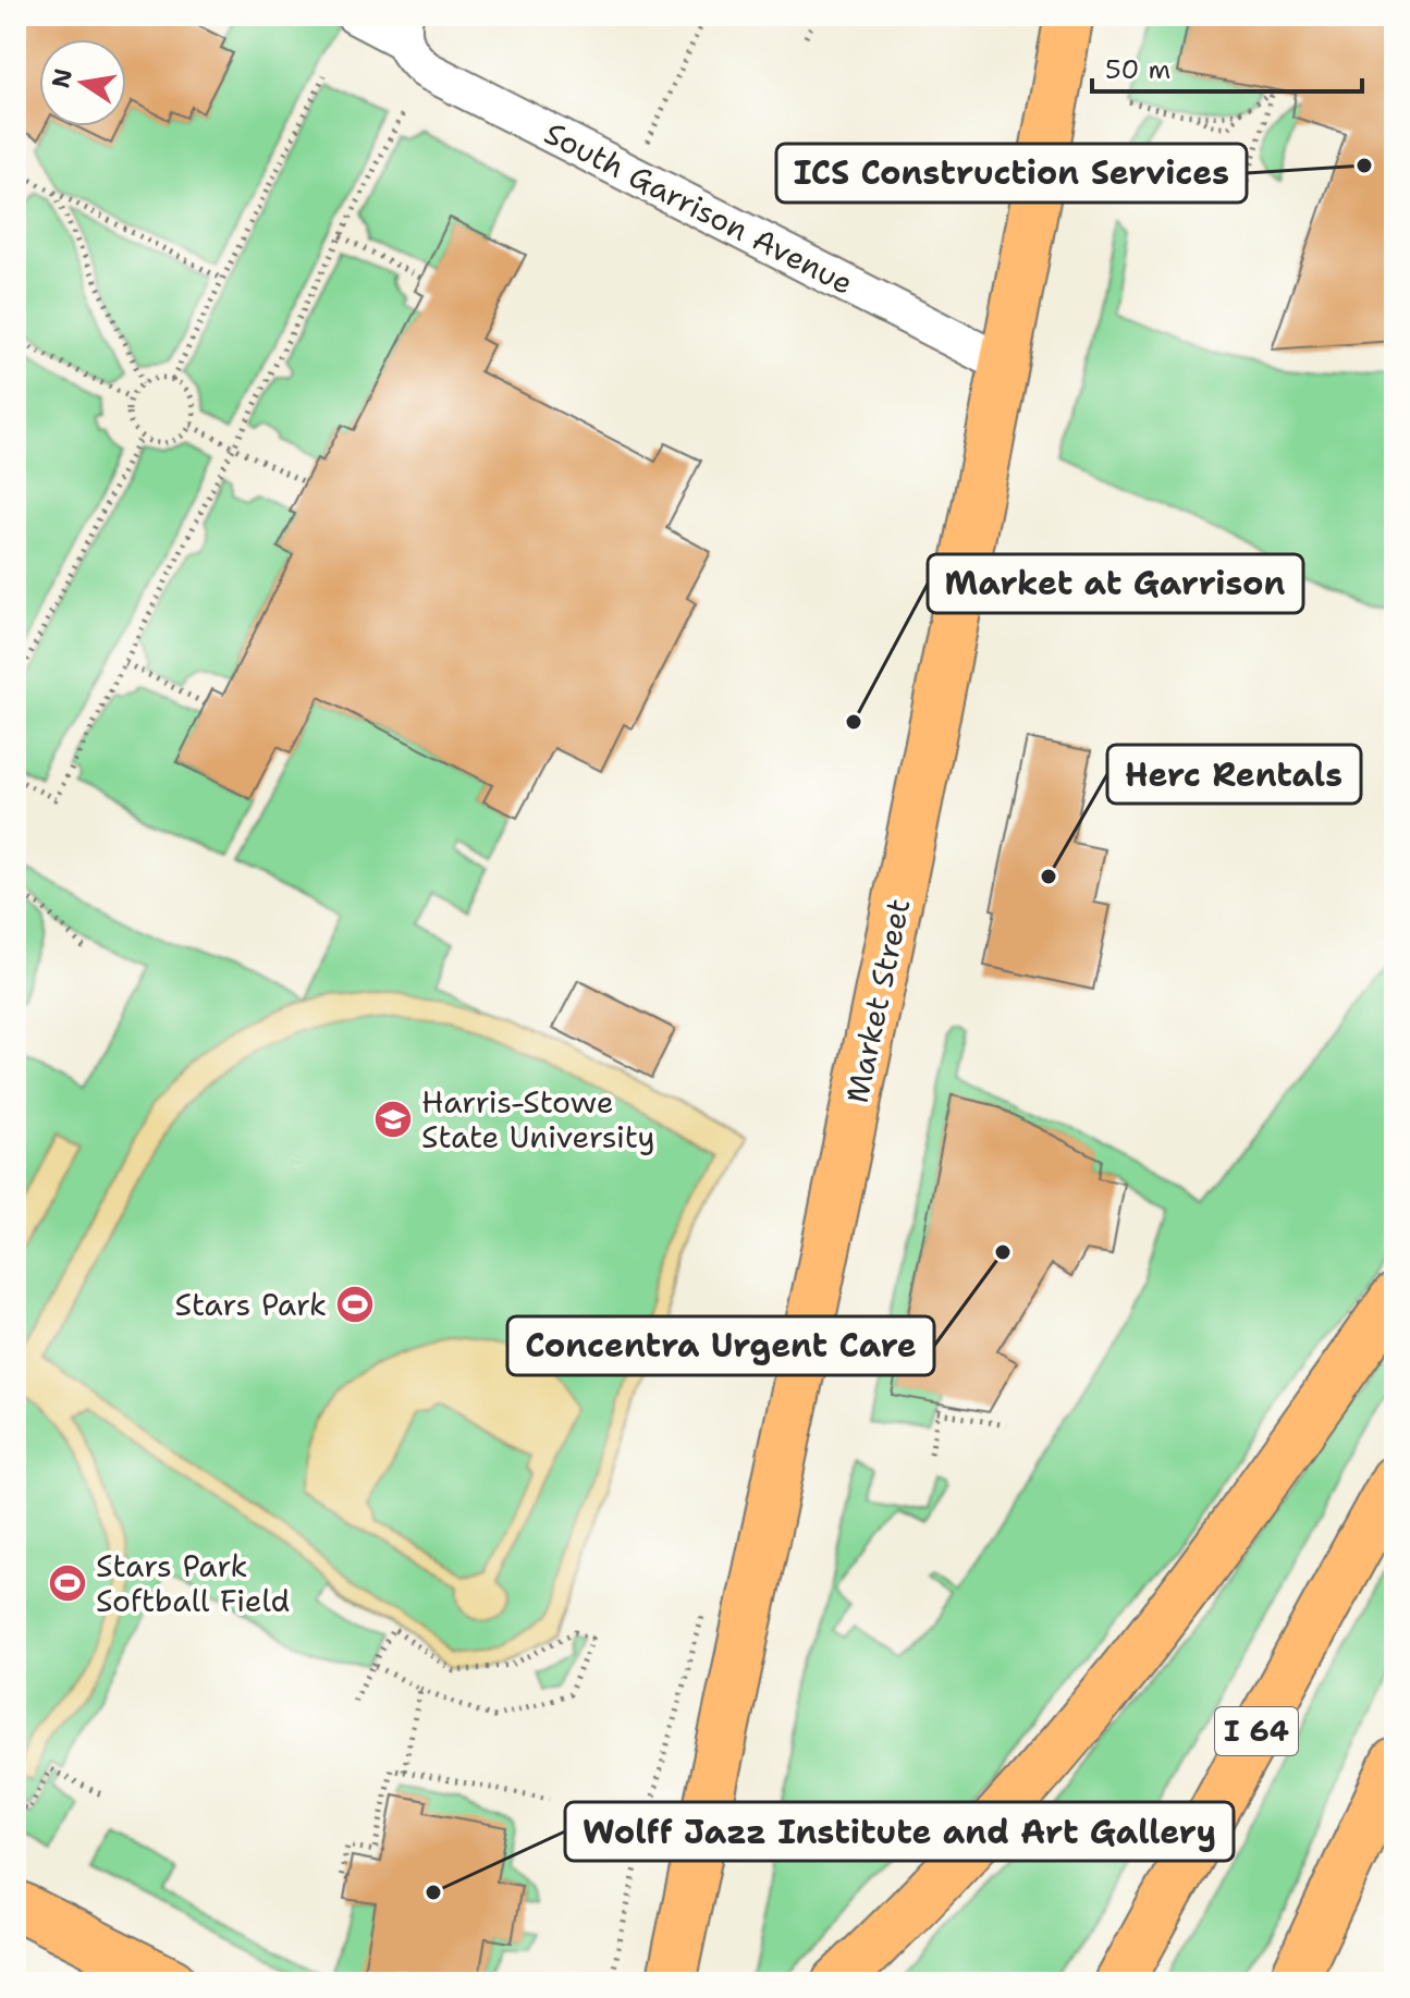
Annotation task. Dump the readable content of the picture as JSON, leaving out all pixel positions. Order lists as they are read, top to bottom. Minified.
{"streets":{"main road":["Market Street","I 64"],"street":["South Garrison Avenue"]},"crossings":[["South Garrison Avenue","Market Street"]],"places":{"other":["ICS Construction Services","Market at Garrison","Herc Rentals","Concentra Urgent Care","Wolff Jazz Institute and Art Gallery"],"school or university":["Harris-Stowe State University"],"sports":["Stars Park","Stars Park Softball Field"]},"scale_bar":"50 m","north":"left"}
